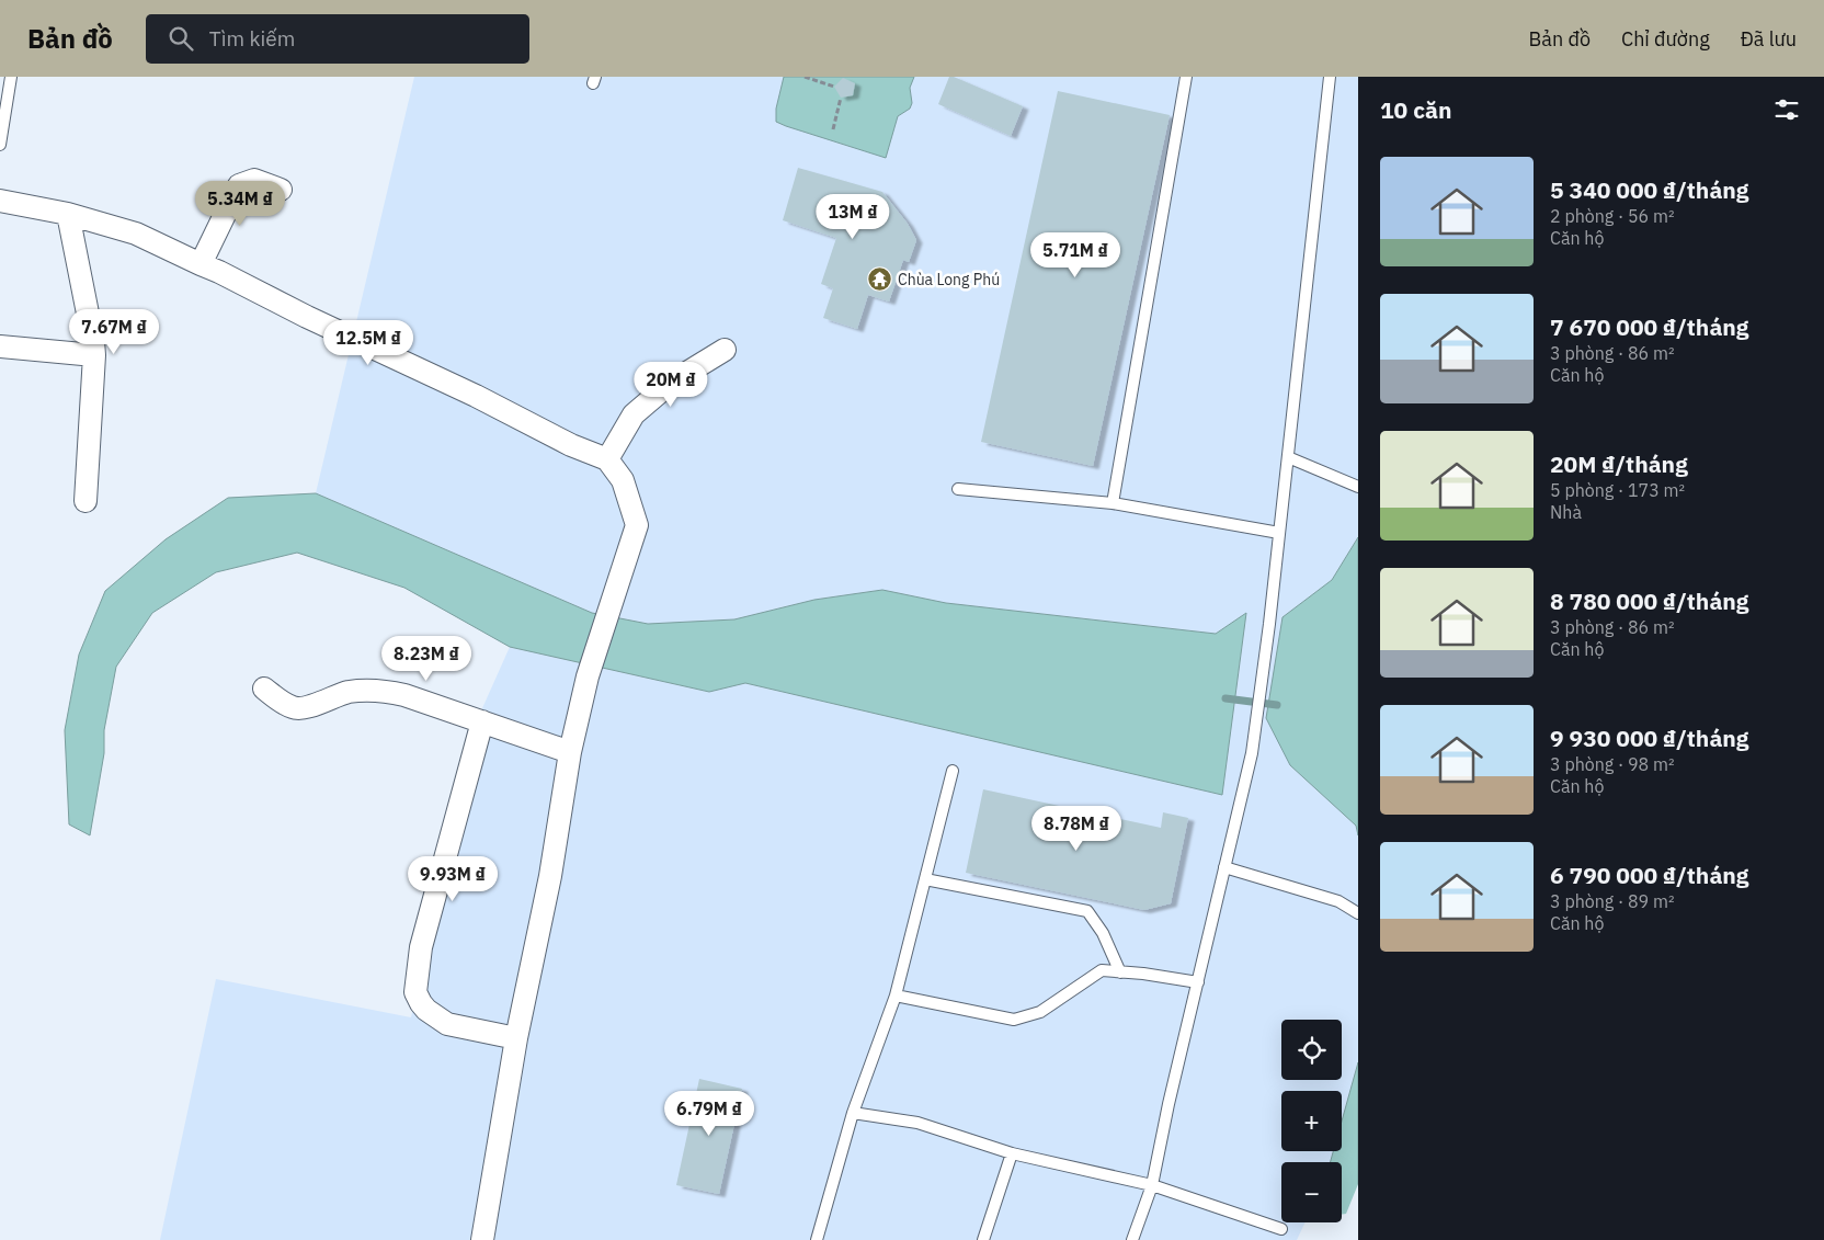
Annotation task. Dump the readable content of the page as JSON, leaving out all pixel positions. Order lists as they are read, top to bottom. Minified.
{"places":{"temple":["Chùa Long Phú"]},"page":{"header":"Bản đồ","search":"Tìm kiếm","nav":["Bản đồ","Chỉ đường","Đã lưu"],"heading":"10 căn","list":[{"name":"5 340 000 ₫/tháng","note":"2 phòng · 56 m² · Căn hộ"},{"name":"7 670 000 ₫/tháng","note":"3 phòng · 86 m² · Căn hộ"},{"name":"20M ₫/tháng","note":"5 phòng · 173 m² · Nhà"},{"name":"8 780 000 ₫/tháng","note":"3 phòng · 86 m² · Căn hộ"},{"name":"9 930 000 ₫/tháng","note":"3 phòng · 98 m² · Căn hộ"},{"name":"6 790 000 ₫/tháng","note":"3 phòng · 89 m² · Căn hộ"}],"price":["5.34M ₫","13M ₫","5.71M ₫","7.67M ₫","12.5M ₫","20M ₫","8.23M ₫","8.78M ₫","9.93M ₫","6.79M ₫"],"map_buttons":["+","−"]}}
